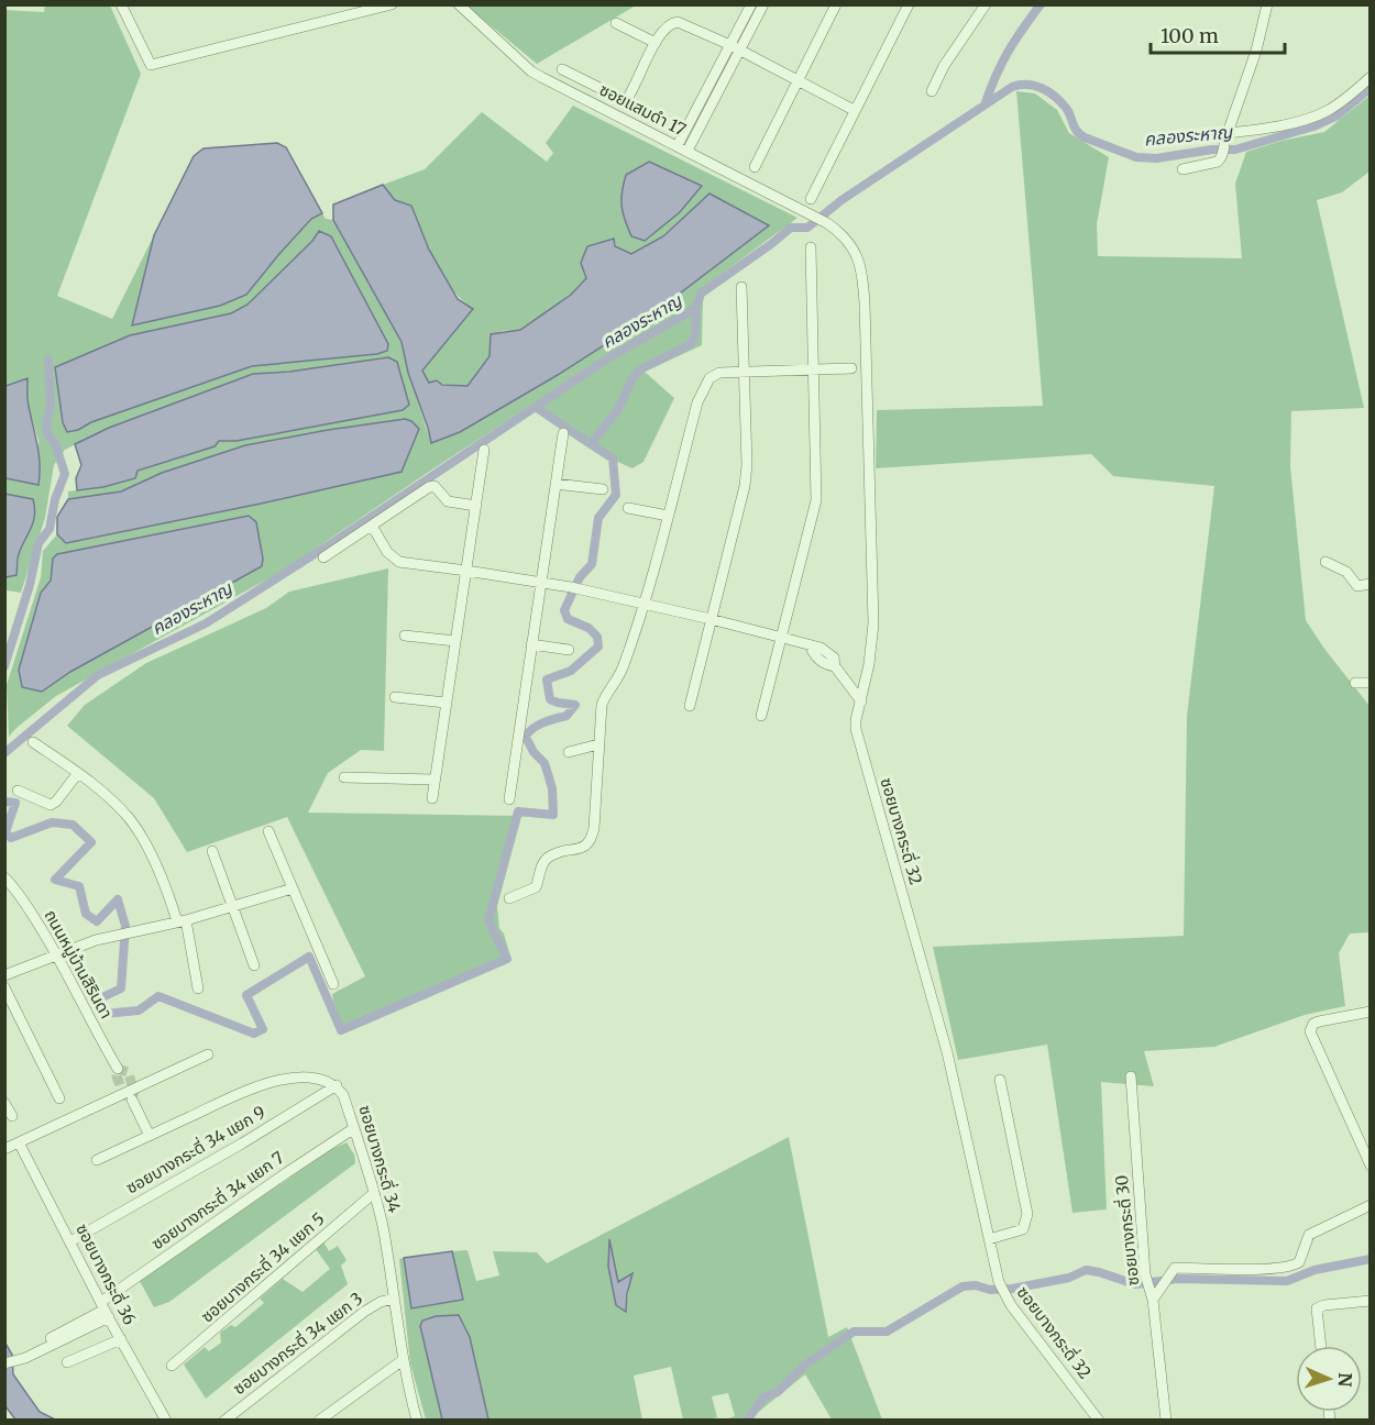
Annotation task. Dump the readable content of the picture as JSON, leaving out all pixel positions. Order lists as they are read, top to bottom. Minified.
{"streets":{"street":["ซอยแสมดำ 17","ซอยบางกระดี่ 32","ถนนหมู่บ้านสิรินดา","ซอยบางกระดี่ 34 แยก 9","ซอยบางกระดี่ 34","ซอยบางกระดี่ 34 แยก 7","ซอยบางกระดี่ 30","ซอยบางกระดี่ 34 แยก 5","ซอยบางกระดี่ 36","ซอยบางกระดี่ 34 แยก 3"]},"crossings":[["ซอยแสมดำ 17","ซอยบางกระดี่ 32"],["ซอยบางกระดี่ 34 แยก 9","ซอยบางกระดี่ 34"],["ซอยบางกระดี่ 34 แยก 9","ซอยบางกระดี่ 36"],["ซอยบางกระดี่ 34","ซอยบางกระดี่ 34 แยก 7"],["ซอยบางกระดี่ 34","ซอยบางกระดี่ 34 แยก 5"],["ซอยบางกระดี่ 34","ซอยบางกระดี่ 34 แยก 3"],["ซอยบางกระดี่ 34 แยก 7","ซอยบางกระดี่ 36"]],"water":["คลองระหาญ"],"scale_bar":"100 m","north":"right"}
